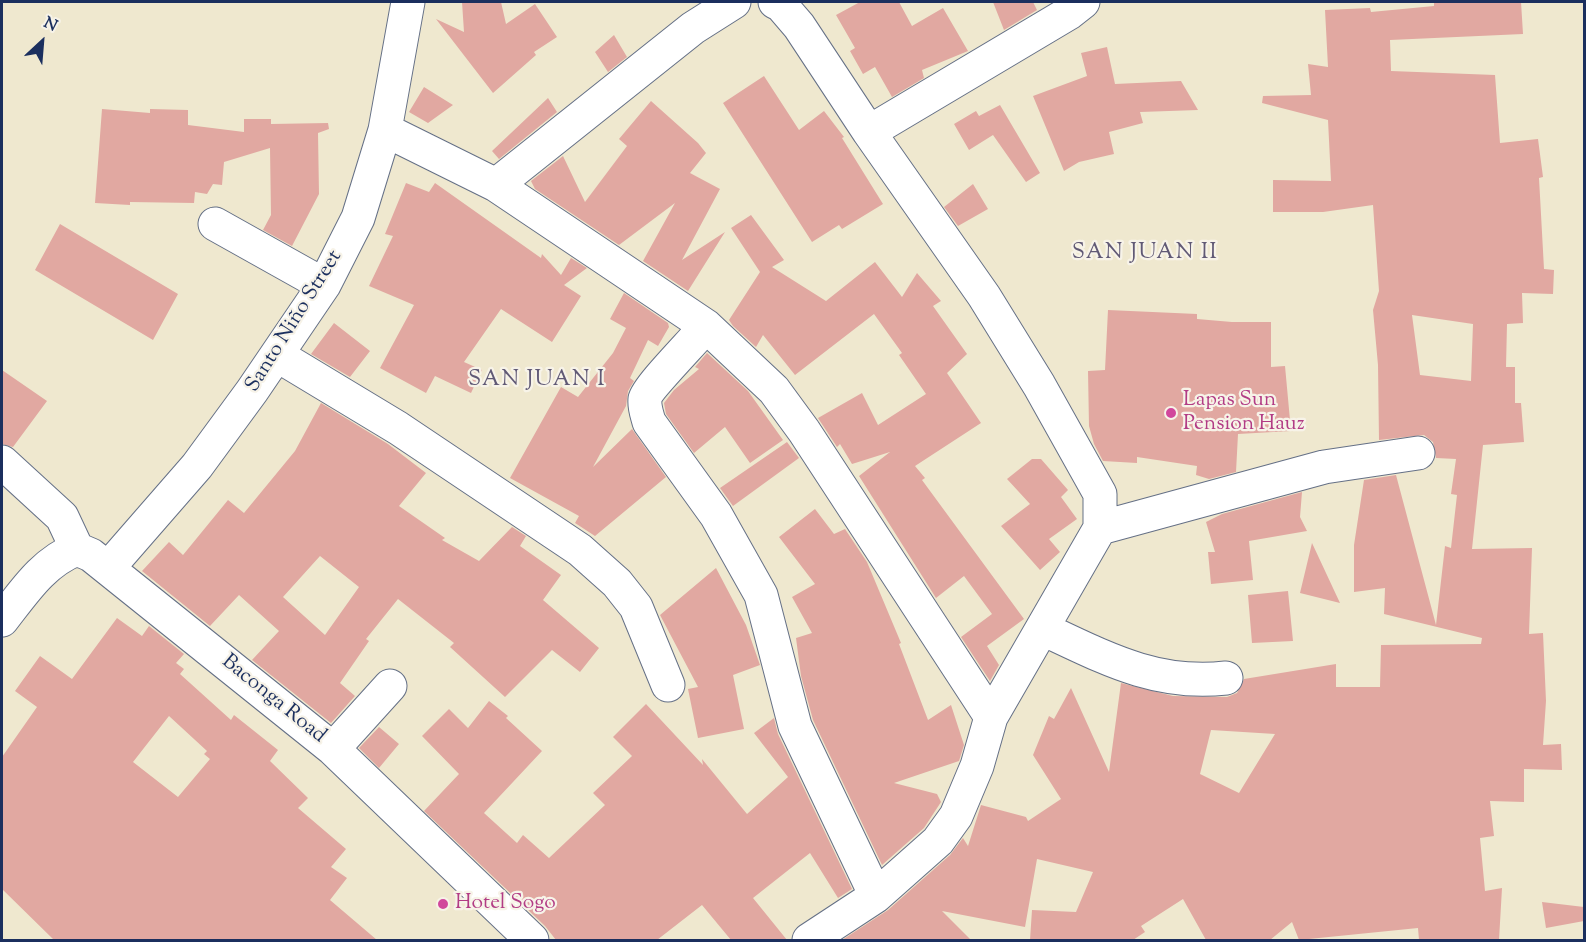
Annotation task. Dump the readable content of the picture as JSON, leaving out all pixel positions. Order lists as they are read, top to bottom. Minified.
{"streets":{"street":["Santo Niño Street","Baconga Road"]},"crossings":[["Santo Niño Street","Baconga Road"]],"districts":["SAN JUAN II","SAN JUAN I"],"places":["Lapas Sun Pension Hauz","Hotel Sogo"],"north":"top right"}
